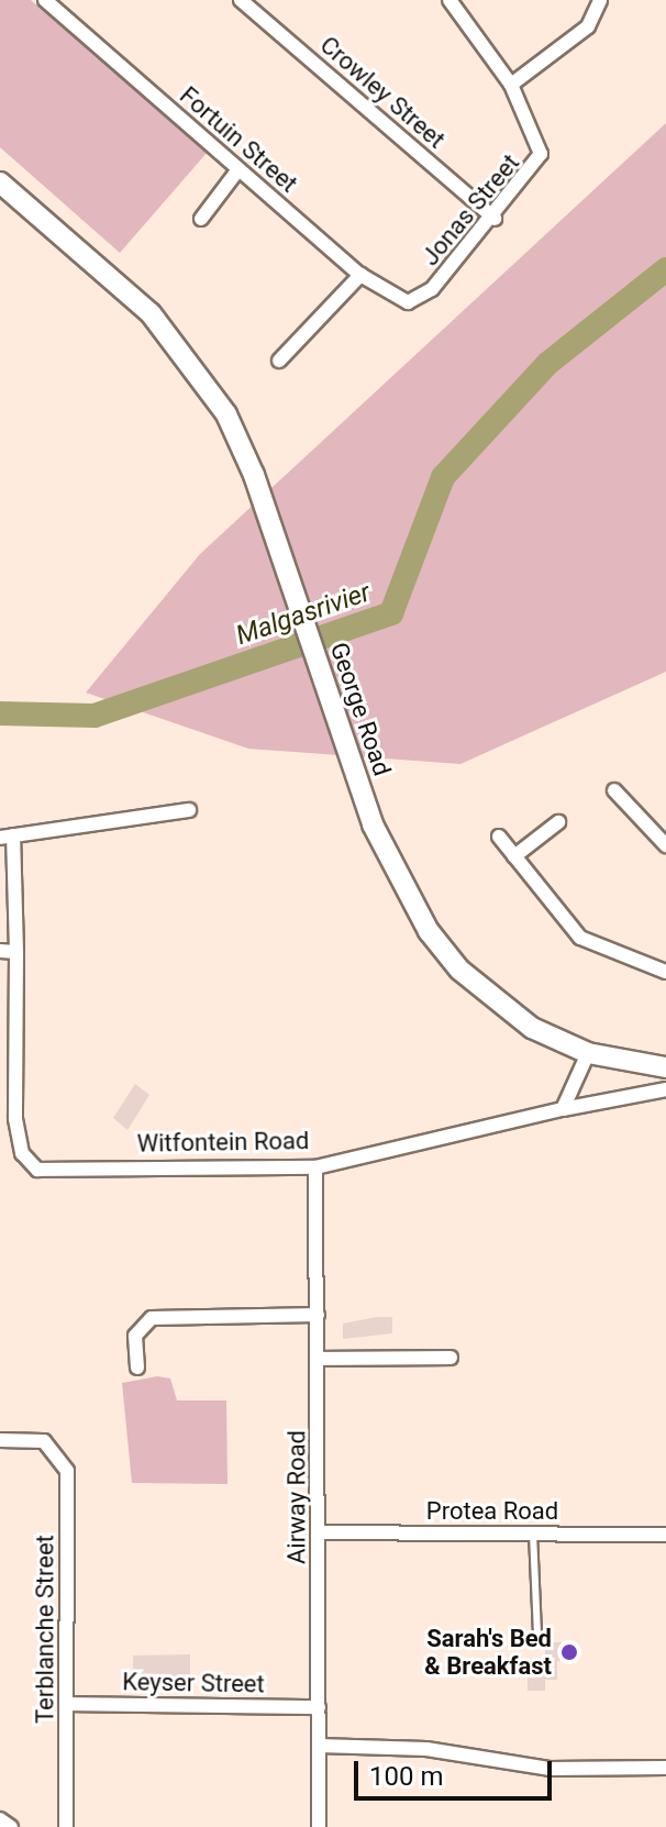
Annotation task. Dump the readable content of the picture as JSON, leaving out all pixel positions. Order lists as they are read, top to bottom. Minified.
{"streets":{"main road":["George Road"],"street":["Crowley Street","Fortuin Street","Jonas Street","Witfontein Road","Airway Road","Protea Road","Terblanche Street","Keyser Street"]},"crossings":[["Crowley Street","Jonas Street"],["Fortuin Street","Jonas Street"],["Witfontein Road","Airway Road"],["Airway Road","Protea Road"],["Airway Road","Keyser Street"],["Terblanche Street","Keyser Street"]],"water":["Malgasrivier"],"places":["Sarah's Bed & Breakfast"],"scale_bar":"100 m"}
